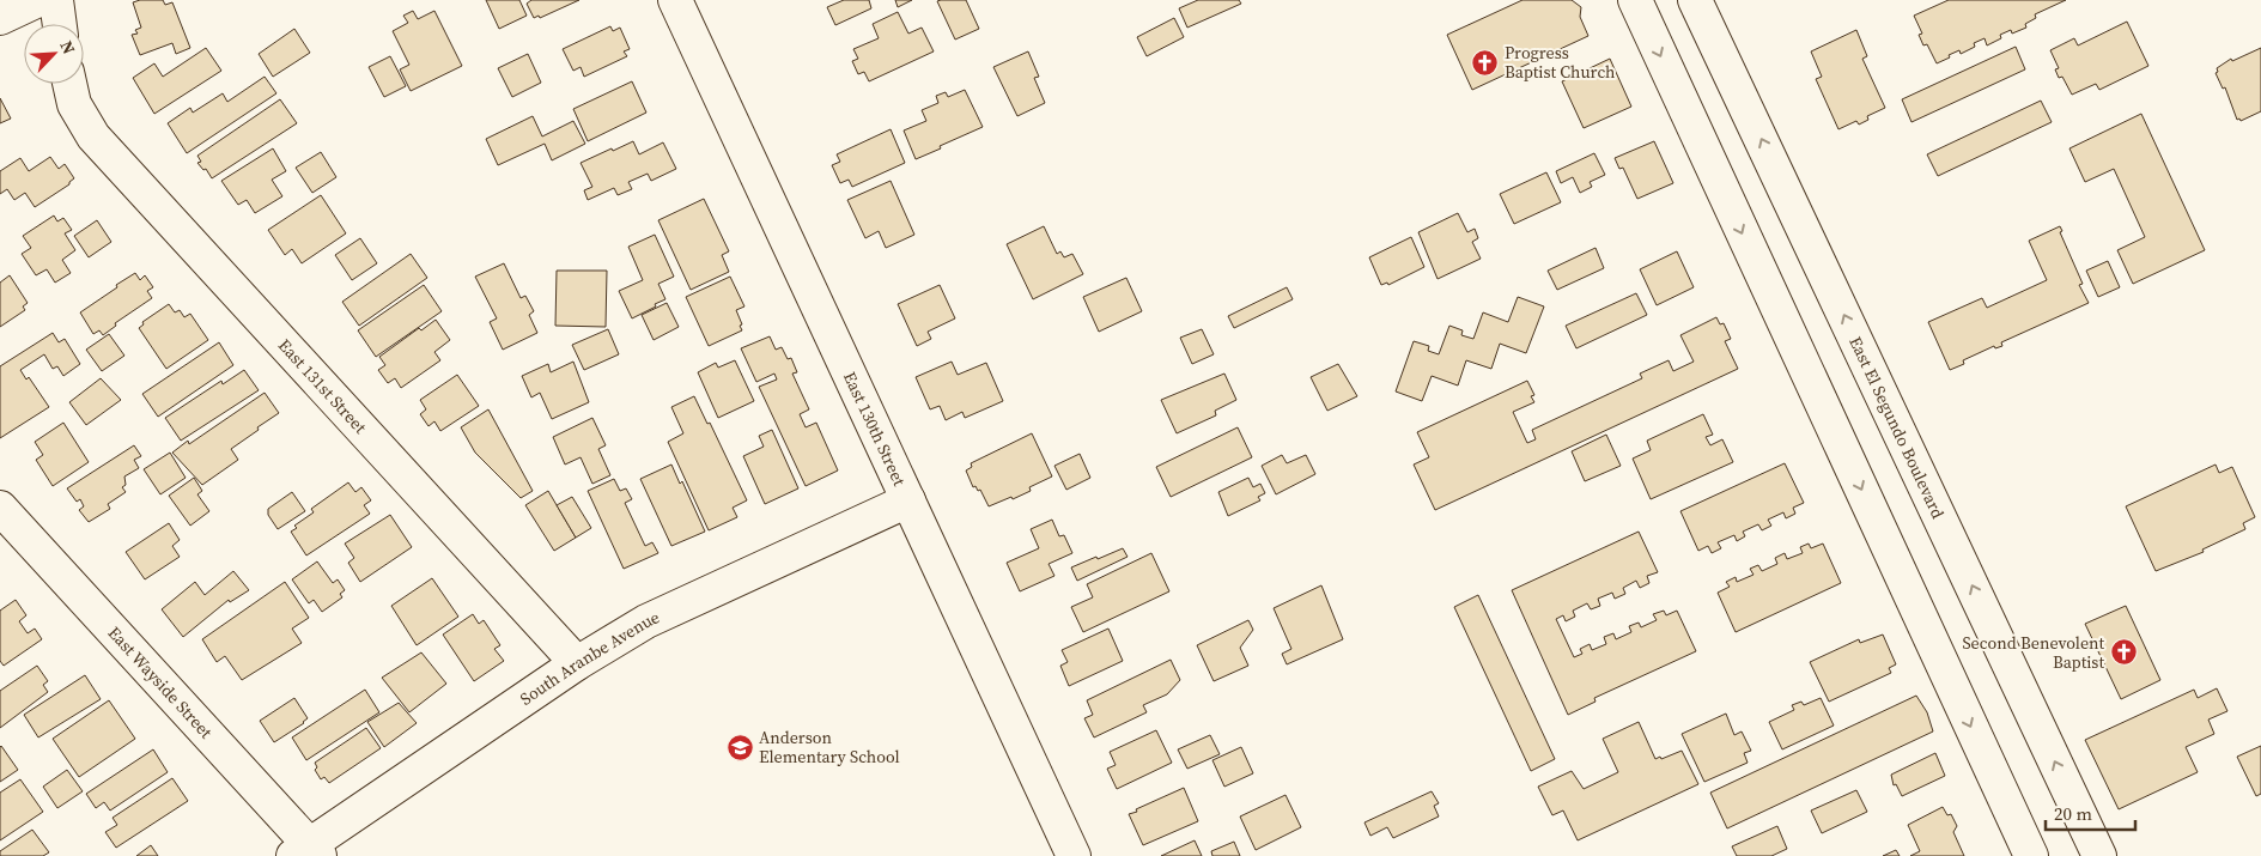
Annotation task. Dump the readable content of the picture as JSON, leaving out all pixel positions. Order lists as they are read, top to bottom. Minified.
{"streets":{"street":["East 131st Street","East El Segundo Boulevard","East 130th Street","South Aranbe Avenue","East Wayside Street"]},"crossings":[["East 131st Street","South Aranbe Avenue"],["East 130th Street","South Aranbe Avenue"],["South Aranbe Avenue","East Wayside Street"]],"places":{"church":["Progress Baptist Church","Second Benevolent Baptist"],"school or university":["Anderson Elementary School"]},"scale_bar":"20 m","north":"top right"}
